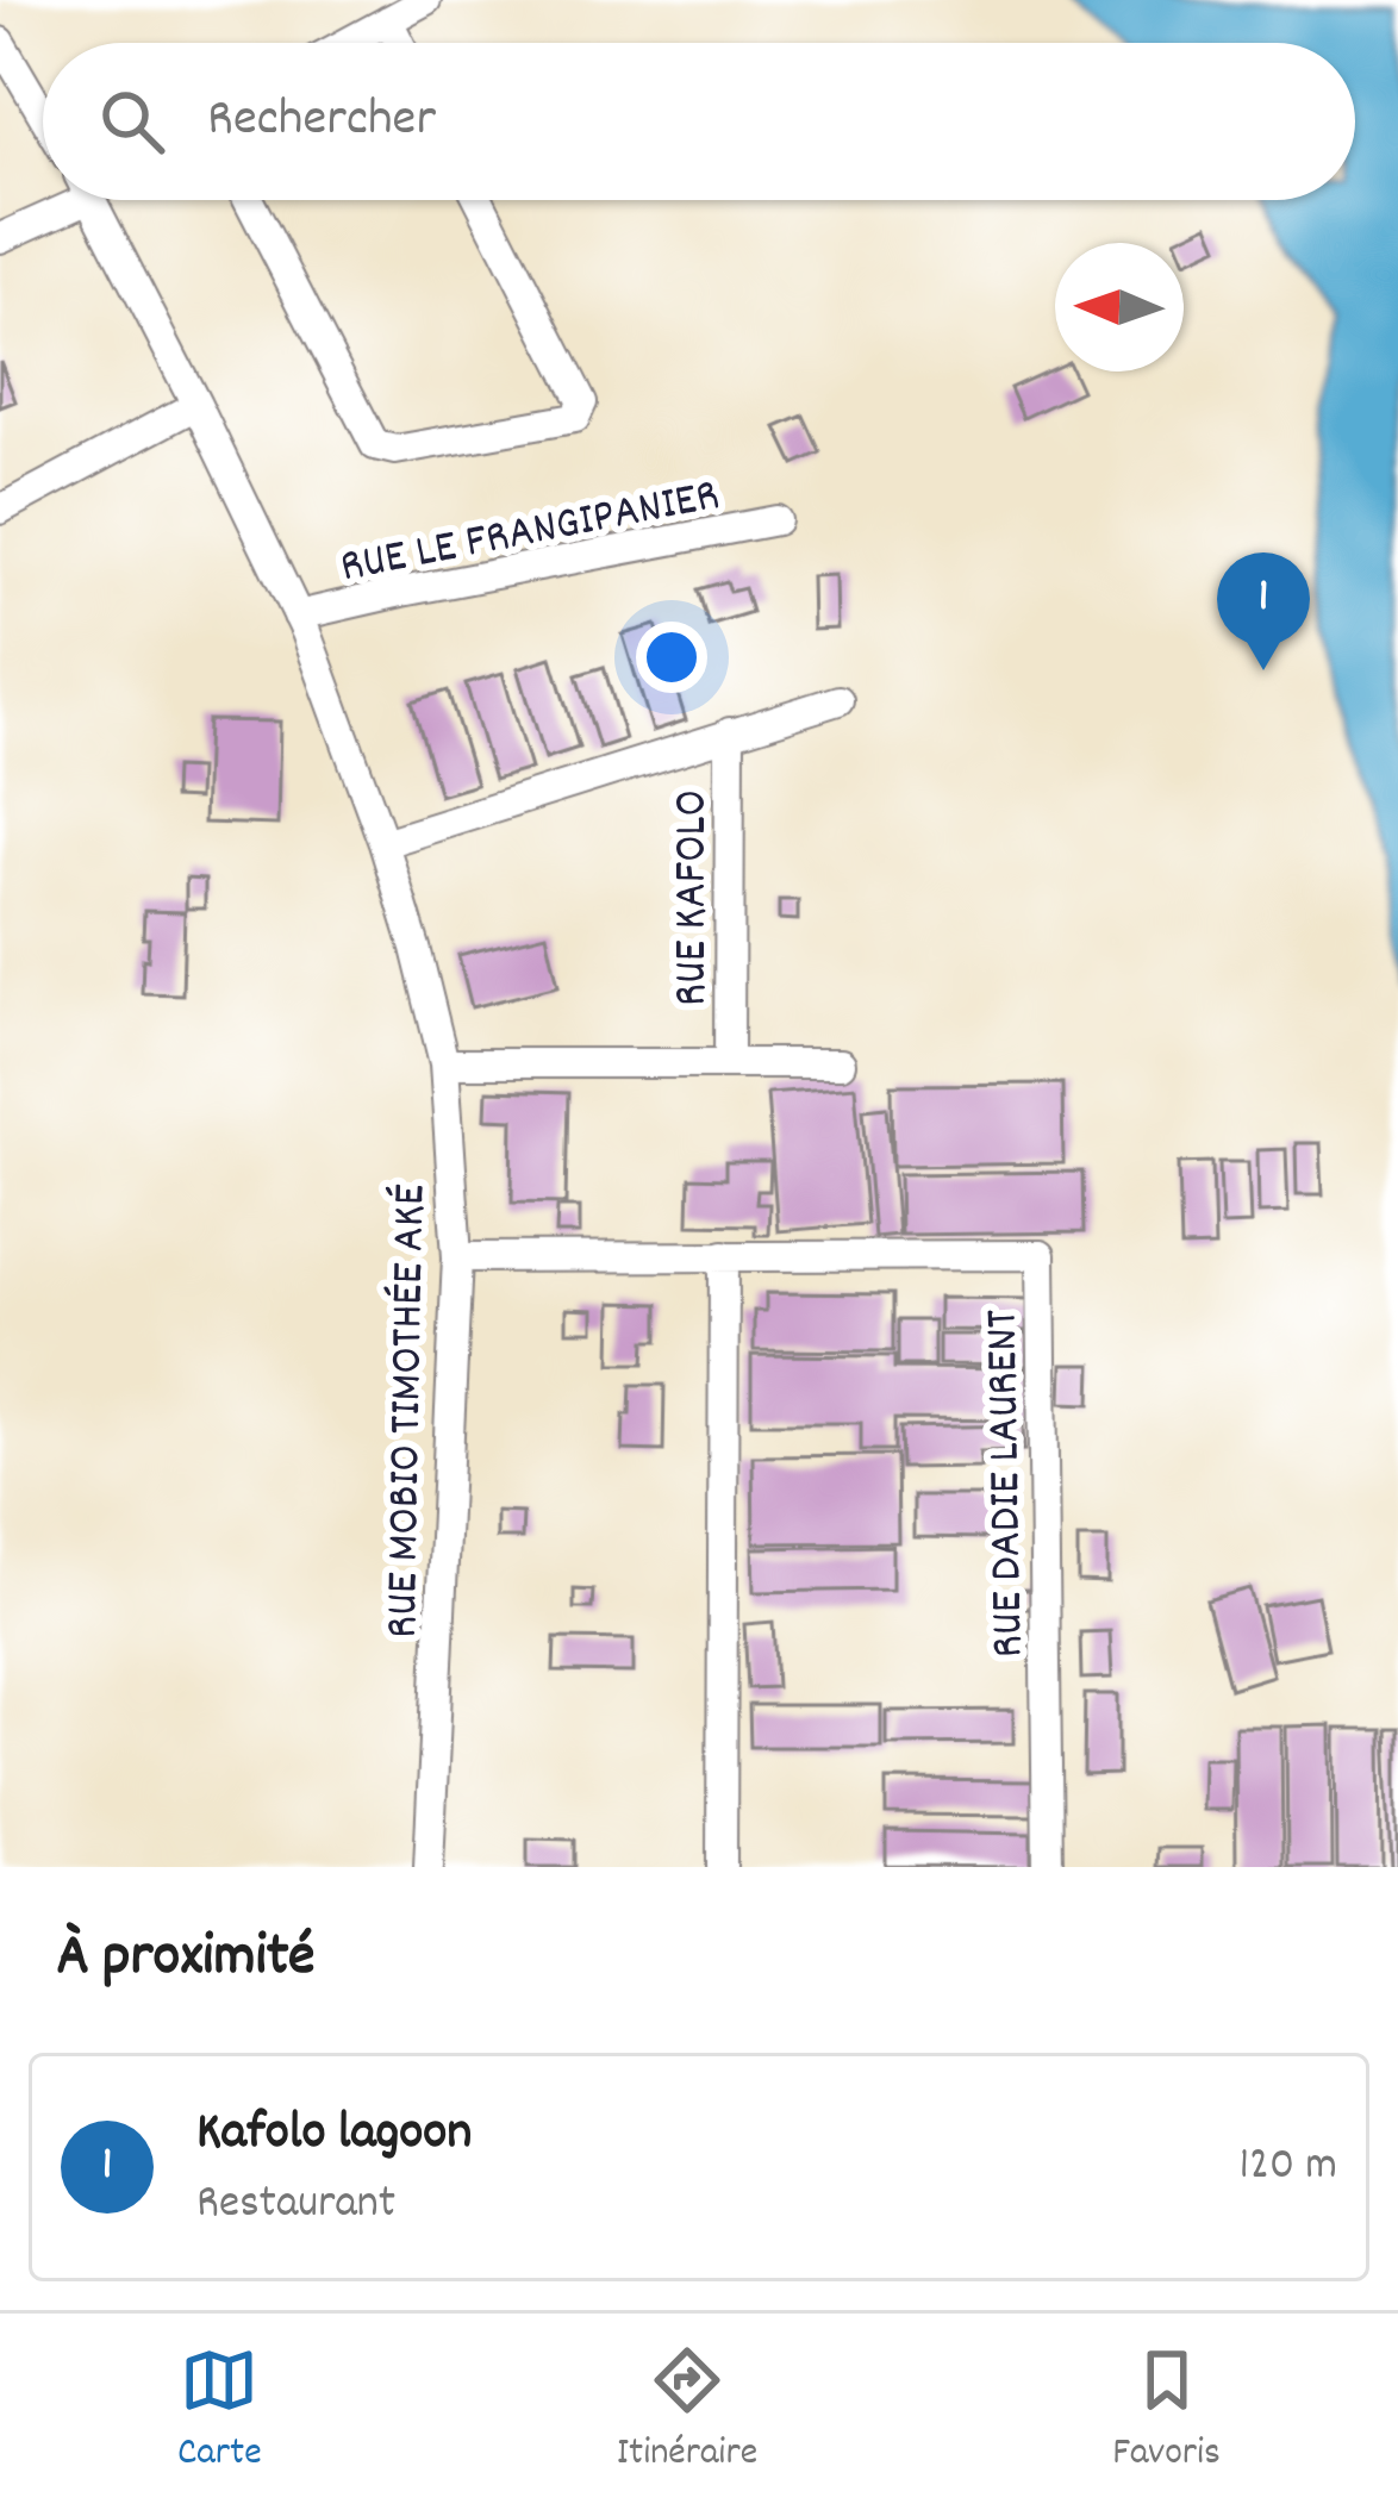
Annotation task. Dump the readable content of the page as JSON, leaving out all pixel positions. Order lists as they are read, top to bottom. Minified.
{"streets":{"street":["RUE LE FRANGIPANIER","RUE KAFOLO","RUE MOBIO TIMOTHÉE AKÉ","RUE DADIE LAURENT"]},"crossings":[["RUE LE FRANGIPANIER","RUE MOBIO TIMOTHÉE AKÉ"],["RUE MOBIO TIMOTHÉE AKÉ","RUE DADIE LAURENT"]],"north":"left","page":{"search":"Rechercher","pins":"1","heading":"À proximité","list":[{"mark":"1","name":"Kafolo lagoon","note":"Restaurant","value":"120 m"}],"nav":["Carte","Itinéraire","Favoris"]}}
